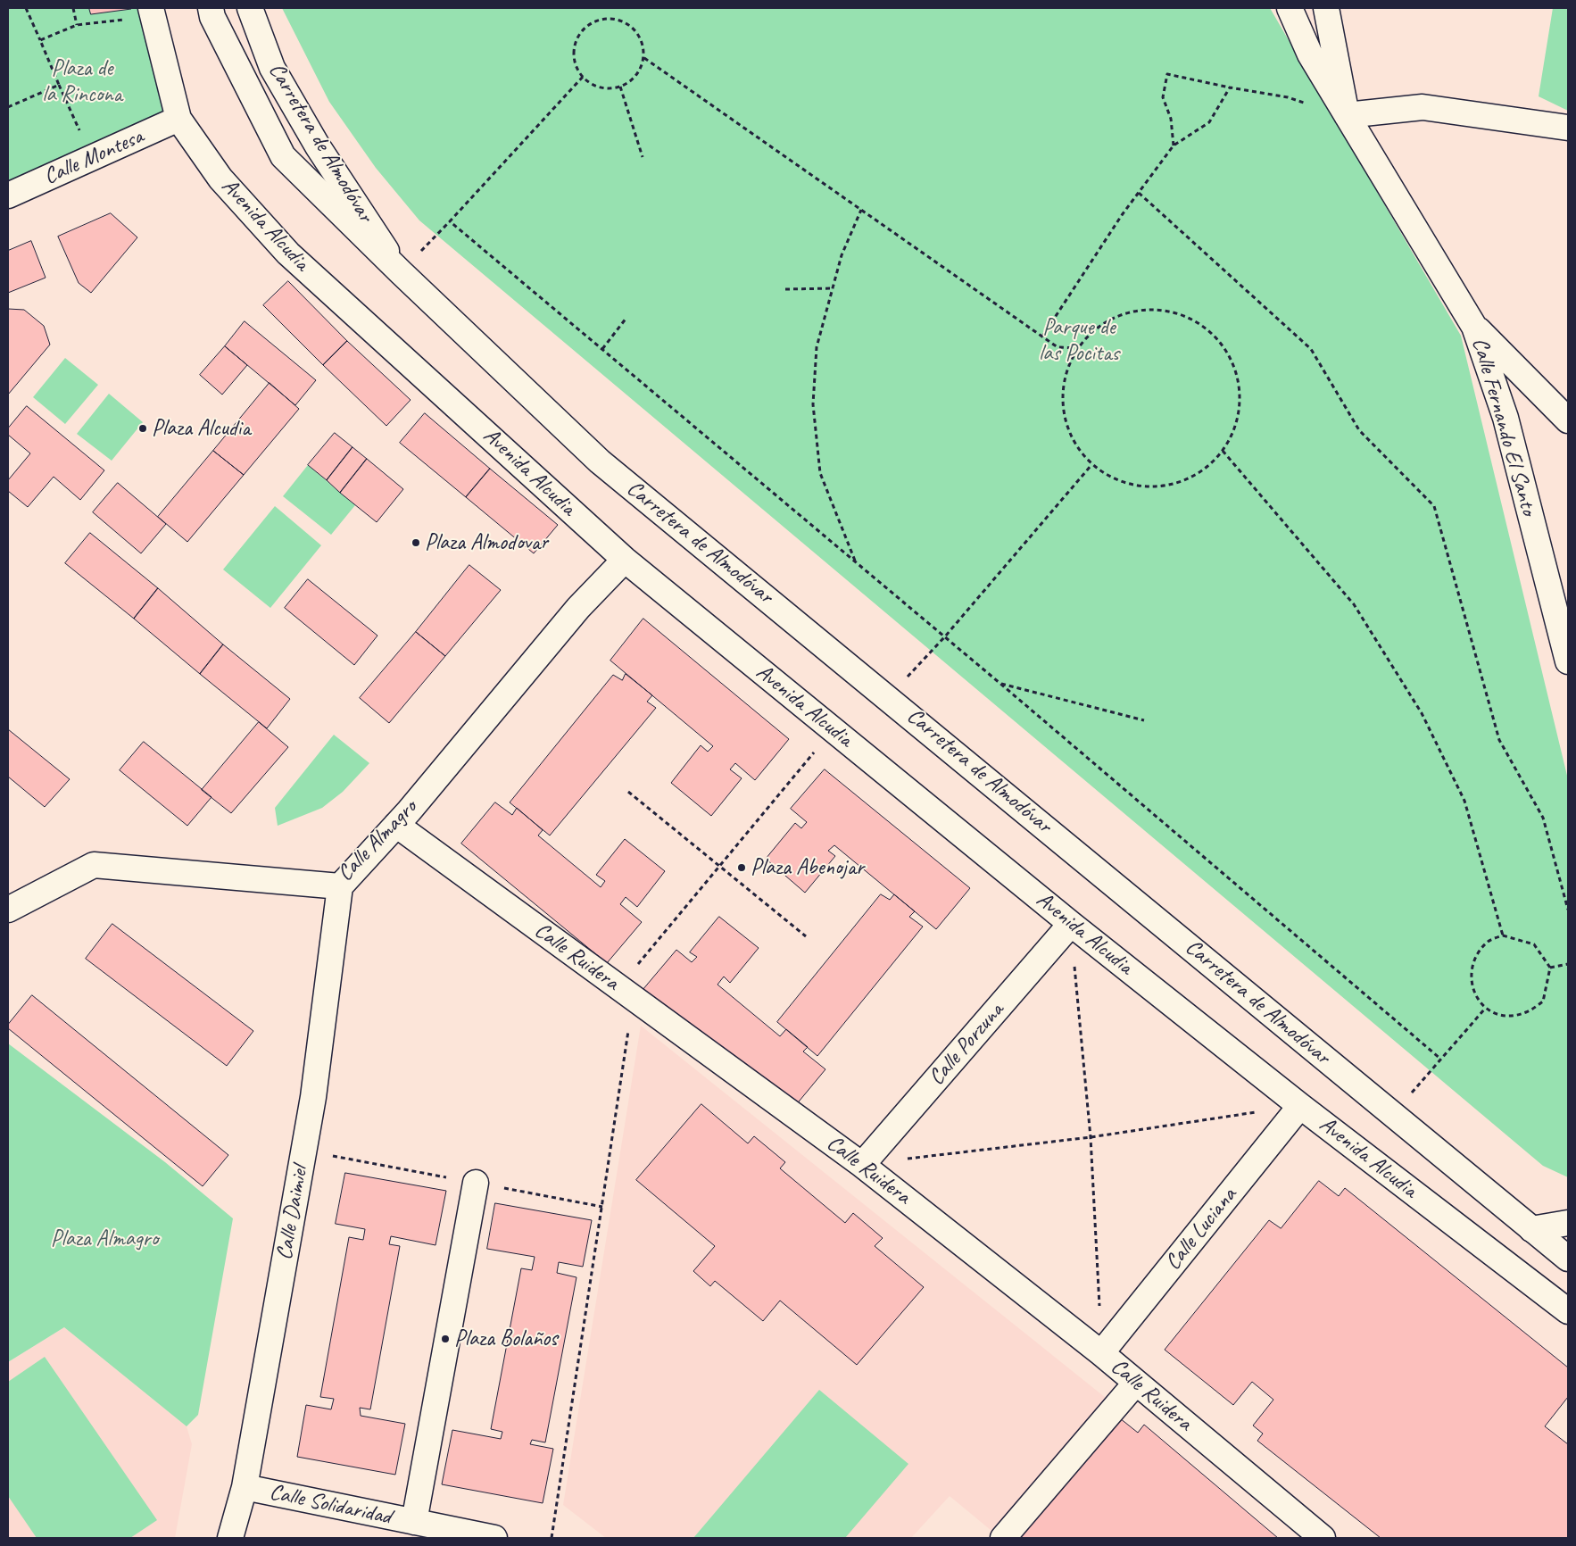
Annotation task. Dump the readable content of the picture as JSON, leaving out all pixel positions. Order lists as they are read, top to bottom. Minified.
{"streets":{"street":["Carretera de Almodóvar","Calle Montesa","Avenida Alcudia","Calle Fernando El Santo","Calle Almagro","Calle Ruidera","Calle Porzuna","Calle Daimiel","Calle Luciana","Calle Solidaridad"]},"crossings":[["Calle Montesa","Avenida Alcudia"],["Avenida Alcudia","Calle Almagro"],["Avenida Alcudia","Calle Porzuna"],["Avenida Alcudia","Calle Luciana"],["Calle Almagro","Calle Ruidera"],["Calle Almagro","Calle Daimiel"],["Calle Ruidera","Calle Porzuna"],["Calle Ruidera","Calle Luciana"],["Calle Daimiel","Calle Solidaridad"]],"parks":["Plaza de la Rincona","Parque de las Pocitas","Plaza Almagro"],"places":["Plaza Alcudia","Plaza Almodovar","Plaza Abenojar","Plaza Bolaños"]}
